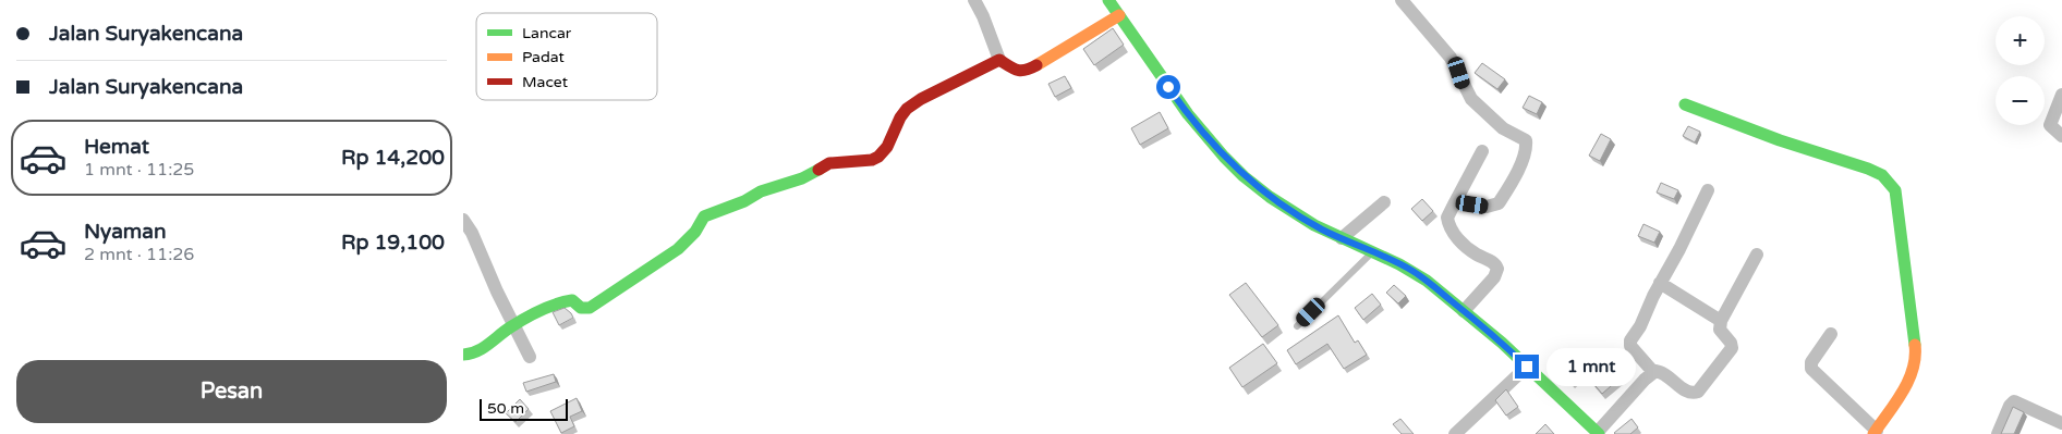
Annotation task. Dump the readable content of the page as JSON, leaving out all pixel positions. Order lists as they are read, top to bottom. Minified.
{"legend":["Lancar","Padat","Macet"],"scale_bar":"50 m","page":{"banner":["Jalan Suryakencana","Jalan Suryakencana"],"map_buttons":["+","−"],"list":[{"name":"Hemat","note":"1 mnt · 11:25","value":"Rp 14,200"},{"name":"Nyaman","note":"2 mnt · 11:26","value":"Rp 19,100"}],"bubble":"1 mnt","buttons":"Pesan","scale":"50 m"}}
